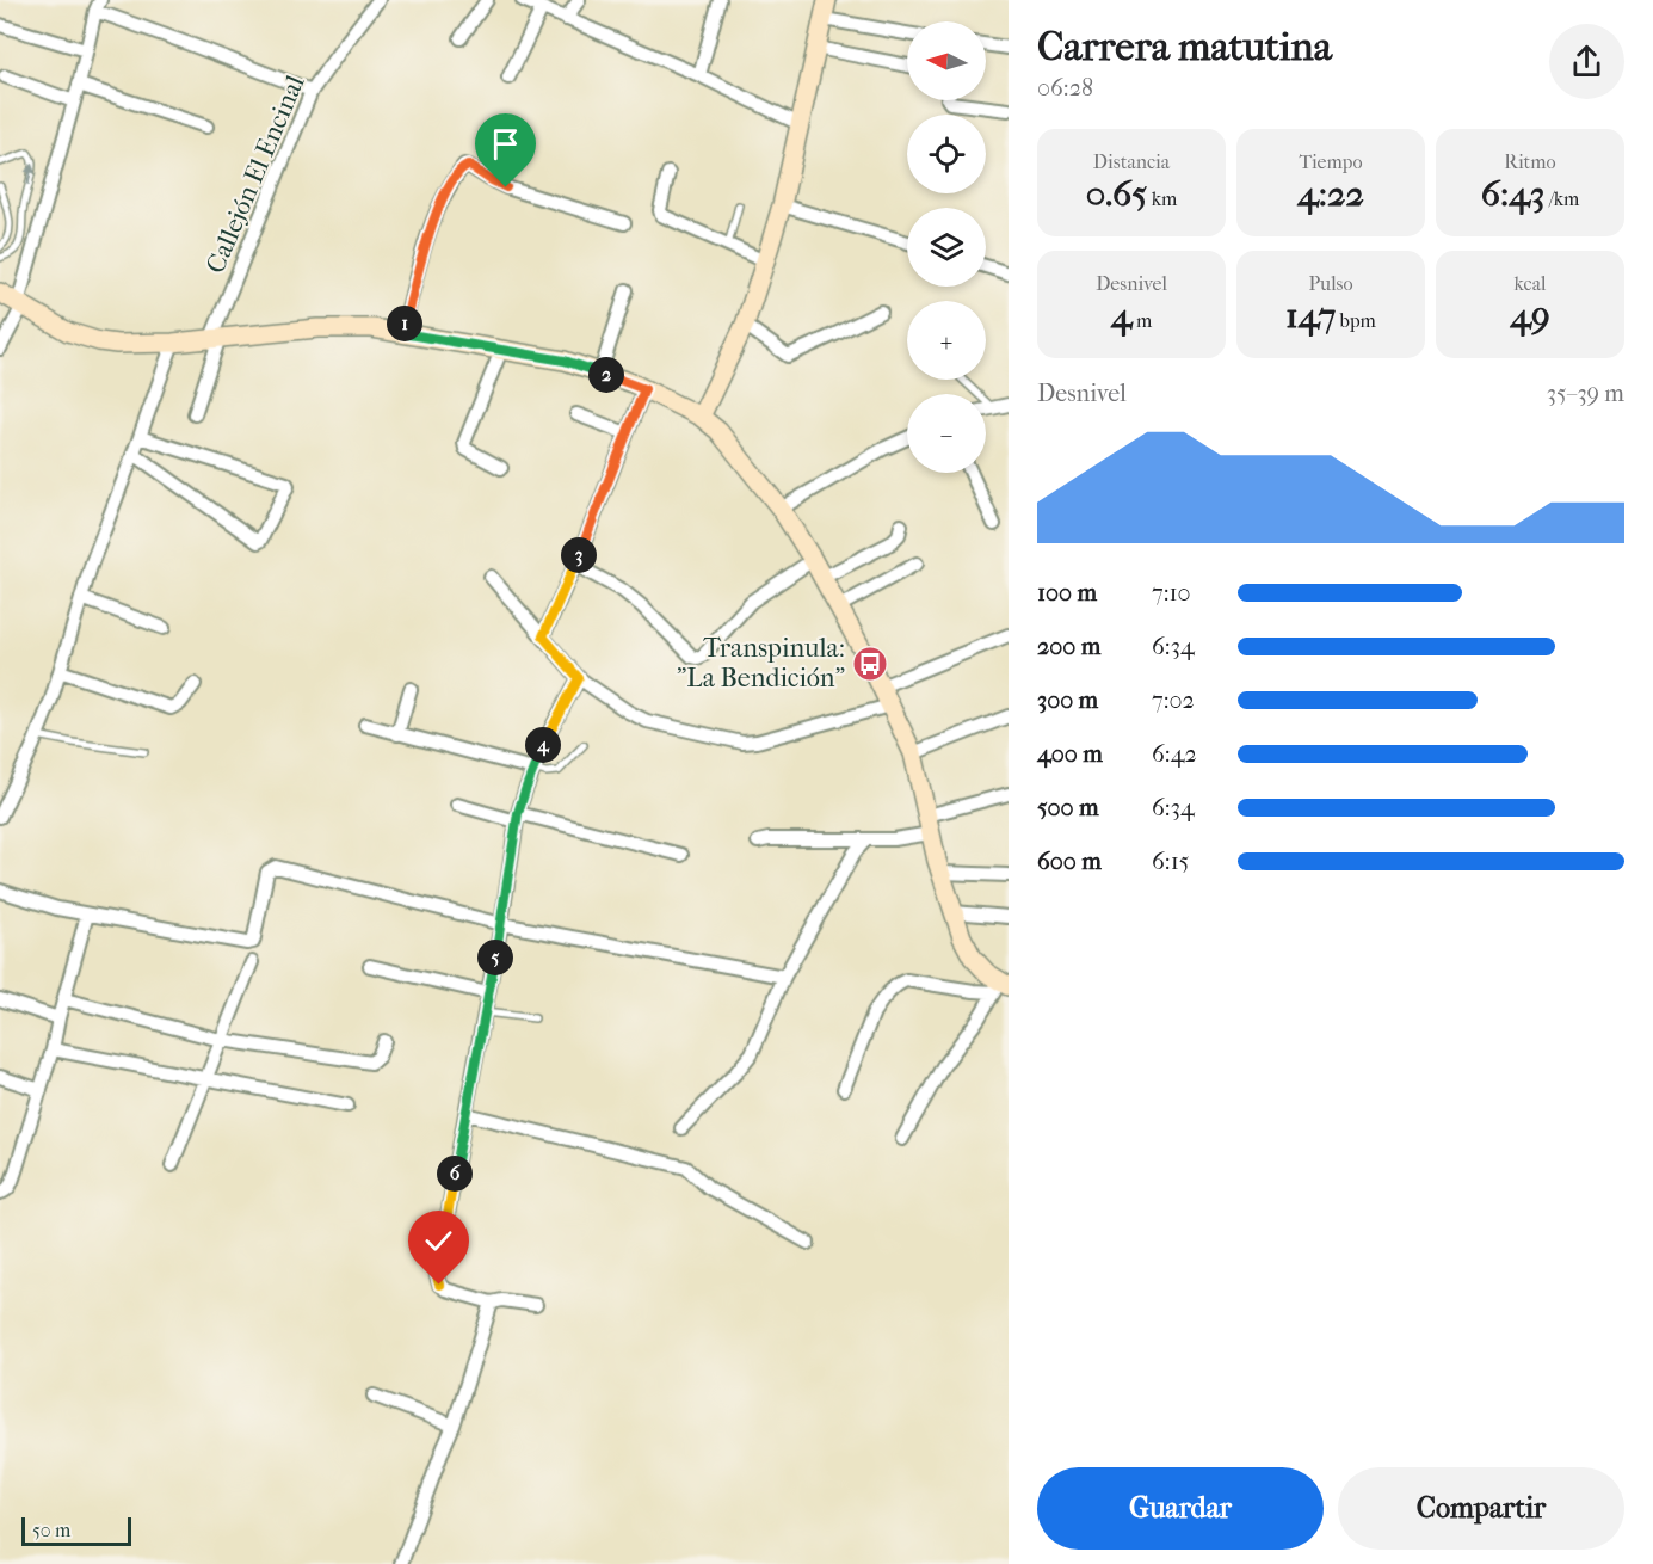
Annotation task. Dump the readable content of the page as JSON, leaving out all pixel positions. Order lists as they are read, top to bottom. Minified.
{"streets":{"street":["Callejón El Encinal"]},"places":{"bus stop":["Transpinula: \"La Bendición\""]},"scale_bar":"50 m","north":"left","page":{"heading":["Carrera matutina","06:28"],"map_buttons":["+","−"],"stats":[["Distancia","0.65 km"],["Tiempo","4:22"],["Ritmo","6:43 /km"],["Desnivel","4 m"],["Pulso","147 bpm"],["kcal","49"]],"pins":["1","2","3","4","5","6"],"chart":["Desnivel","35–39 m"],"list":[{"name":"100 m","note":"7:10"},{"name":"200 m","note":"6:34"},{"name":"300 m","note":"7:02"},{"name":"400 m","note":"6:42"},{"name":"500 m","note":"6:34"},{"name":"600 m","note":"6:15"}],"buttons":["Guardar","Compartir"],"scale":"50 m"}}
